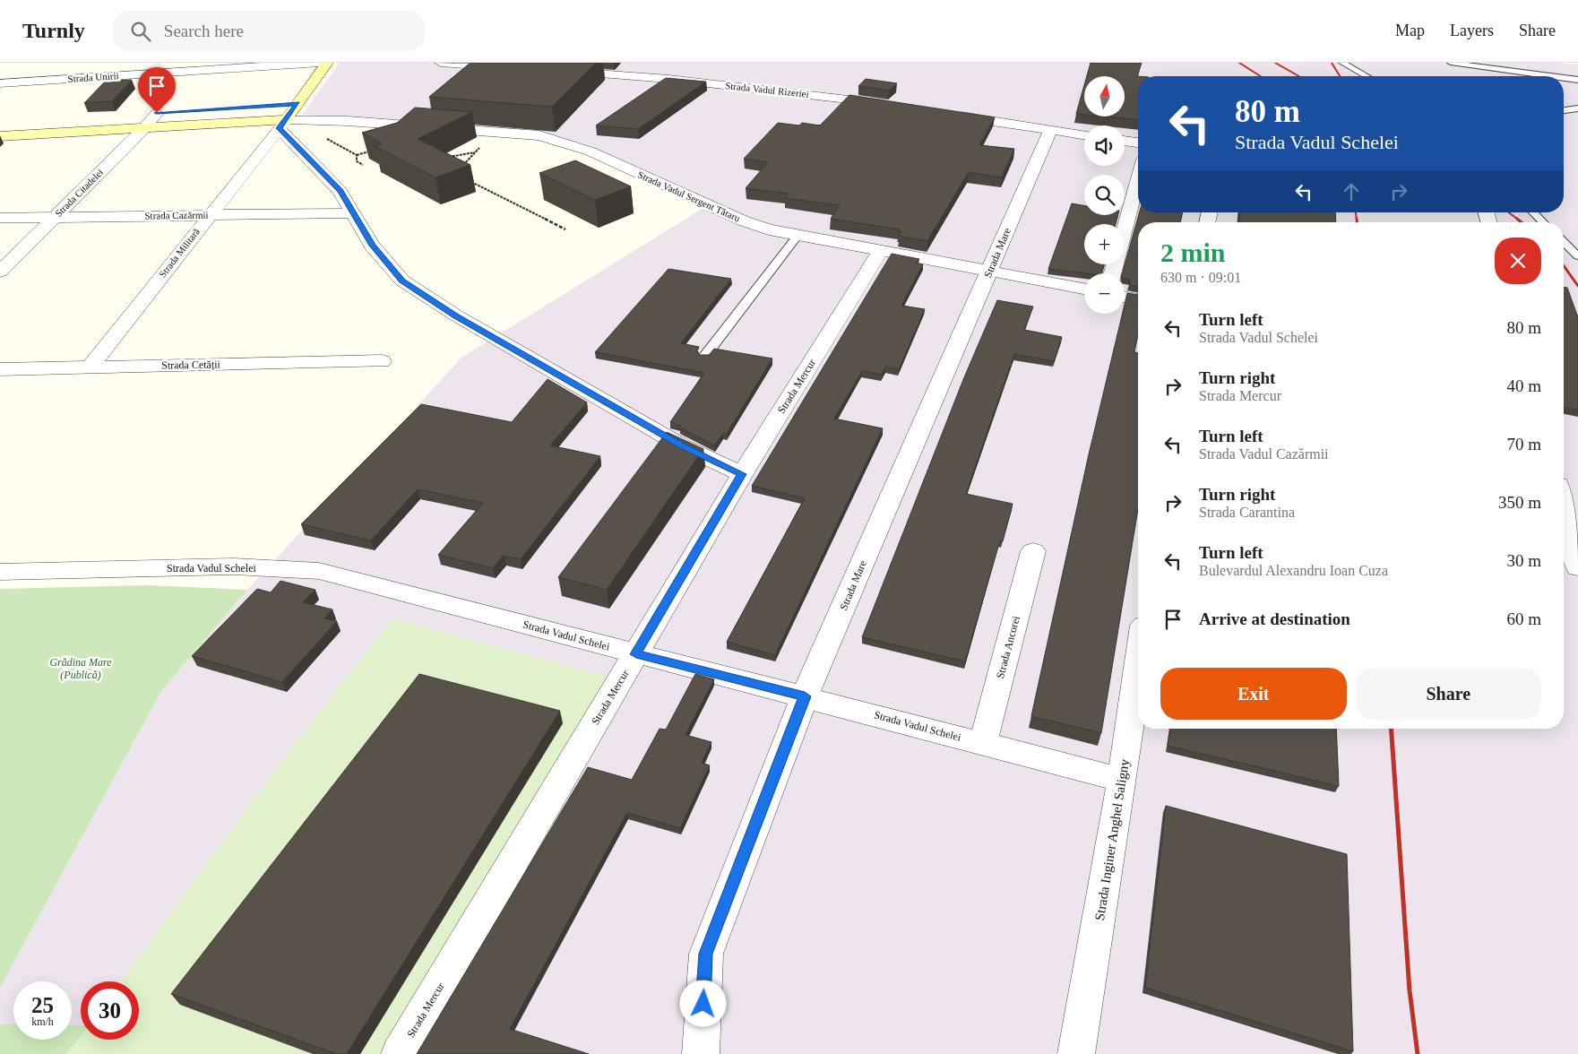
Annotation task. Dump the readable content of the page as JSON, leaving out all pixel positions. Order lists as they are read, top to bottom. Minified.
{"streets":{"street":["Strada Unirii","Strada Vadul Rizeriei","Strada Citadelei","Strada Vadul Sergent Tătaru","Strada Cazărmii","Strada Militară","Strada Mare","Strada Cetății","Strada Mercur","Strada Vadul Schelei","Strada Ancorei","Strada Inginer Anghel Saligny"]},"crossings":[["Strada Citadelei","Strada Cazărmii"],["Strada Vadul Sergent Tătaru","Strada Militară"],["Strada Vadul Sergent Tătaru","Strada Mare"],["Strada Vadul Sergent Tătaru","Strada Mercur"],["Strada Cazărmii","Strada Militară"],["Strada Militară","Strada Cetății"],["Strada Mare","Strada Vadul Schelei"],["Strada Mercur","Strada Vadul Schelei"],["Strada Vadul Schelei","Strada Ancorei"],["Strada Vadul Schelei","Strada Inginer Anghel Saligny"]],"parks":["Grădina Mare (Publică)"],"north":"top","page":{"header":"Turnly","search":"Search here","nav":["Map","Layers","Share"],"map_buttons":["+","−"],"turn":["80 m","Strada Vadul Schelei"],"heading":["2 min","630 m · 09:01"],"list":[{"name":"Turn left","note":"Strada Vadul Schelei","value":"80 m"},{"name":"Turn right","note":"Strada Mercur","value":"40 m"},{"name":"Turn left","note":"Strada Vadul Cazărmii","value":"70 m"},{"name":"Turn right","note":"Strada Carantina","value":"350 m"},{"name":"Turn left","note":"Bulevardul Alexandru Ioan Cuza","value":"30 m"},{"name":"Arrive at destination","value":"60 m"}],"buttons":["Exit","Share"],"speed":"25 km/h","limit":"30"}}
